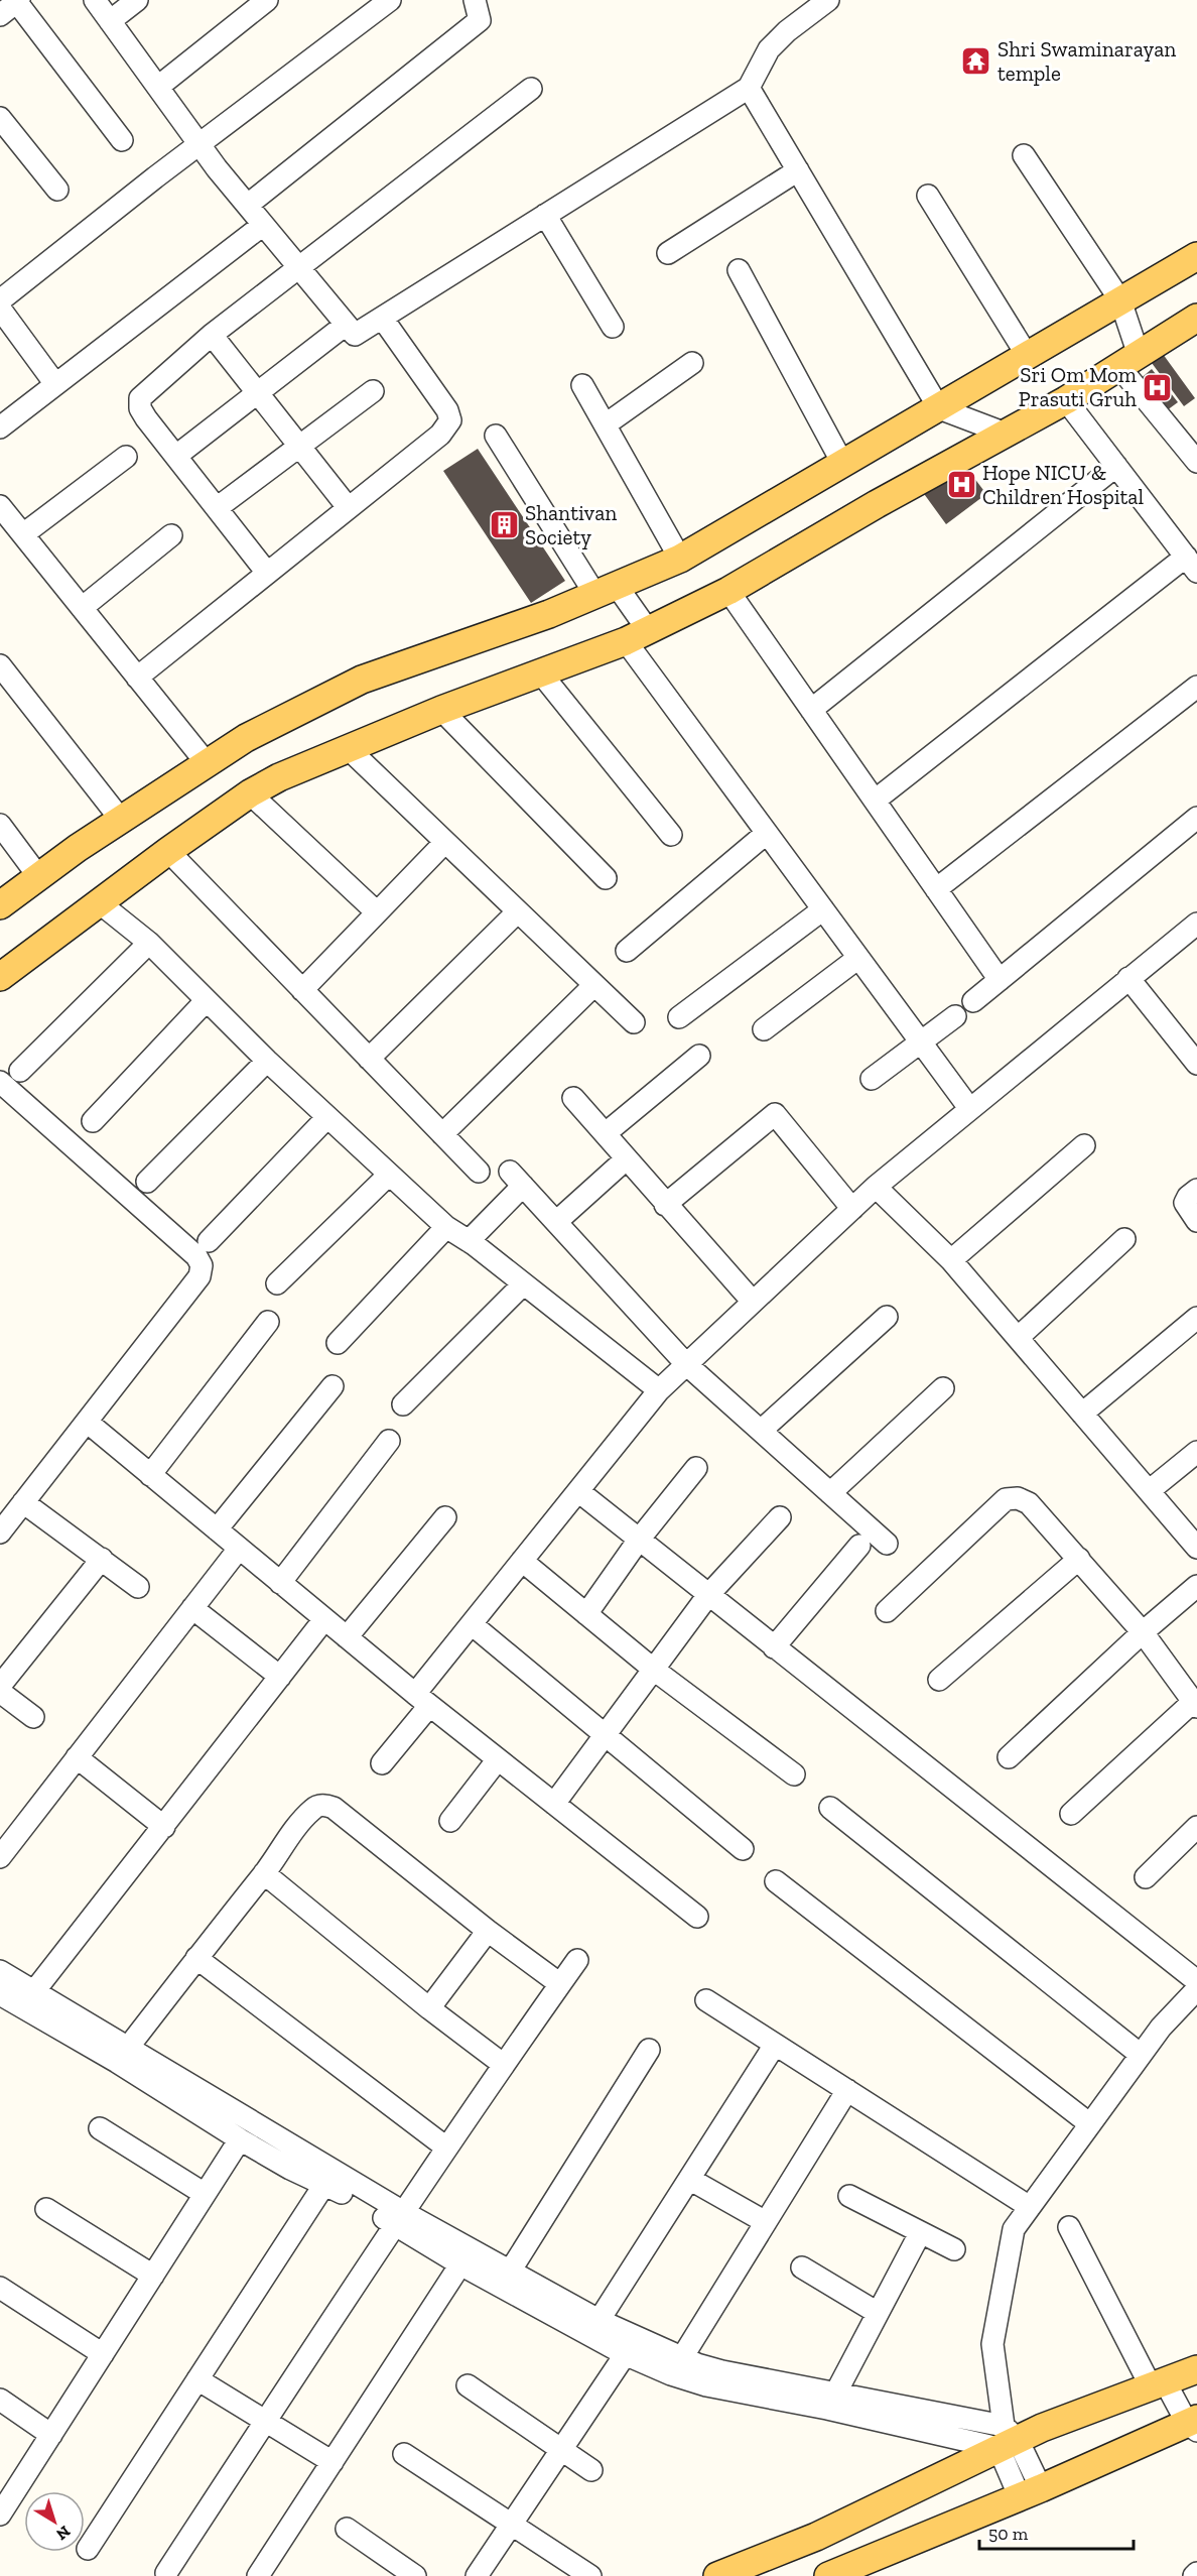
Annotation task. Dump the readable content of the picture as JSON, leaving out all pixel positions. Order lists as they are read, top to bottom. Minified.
{"places":{"temple":["Shri Swaminarayan temple"],"hospital":["Sri Om Mom Prasuti Gruh","Hope NICU & Children Hospital"],"building":["Shantivan Society"]},"scale_bar":"50 m","north":"bottom right"}
